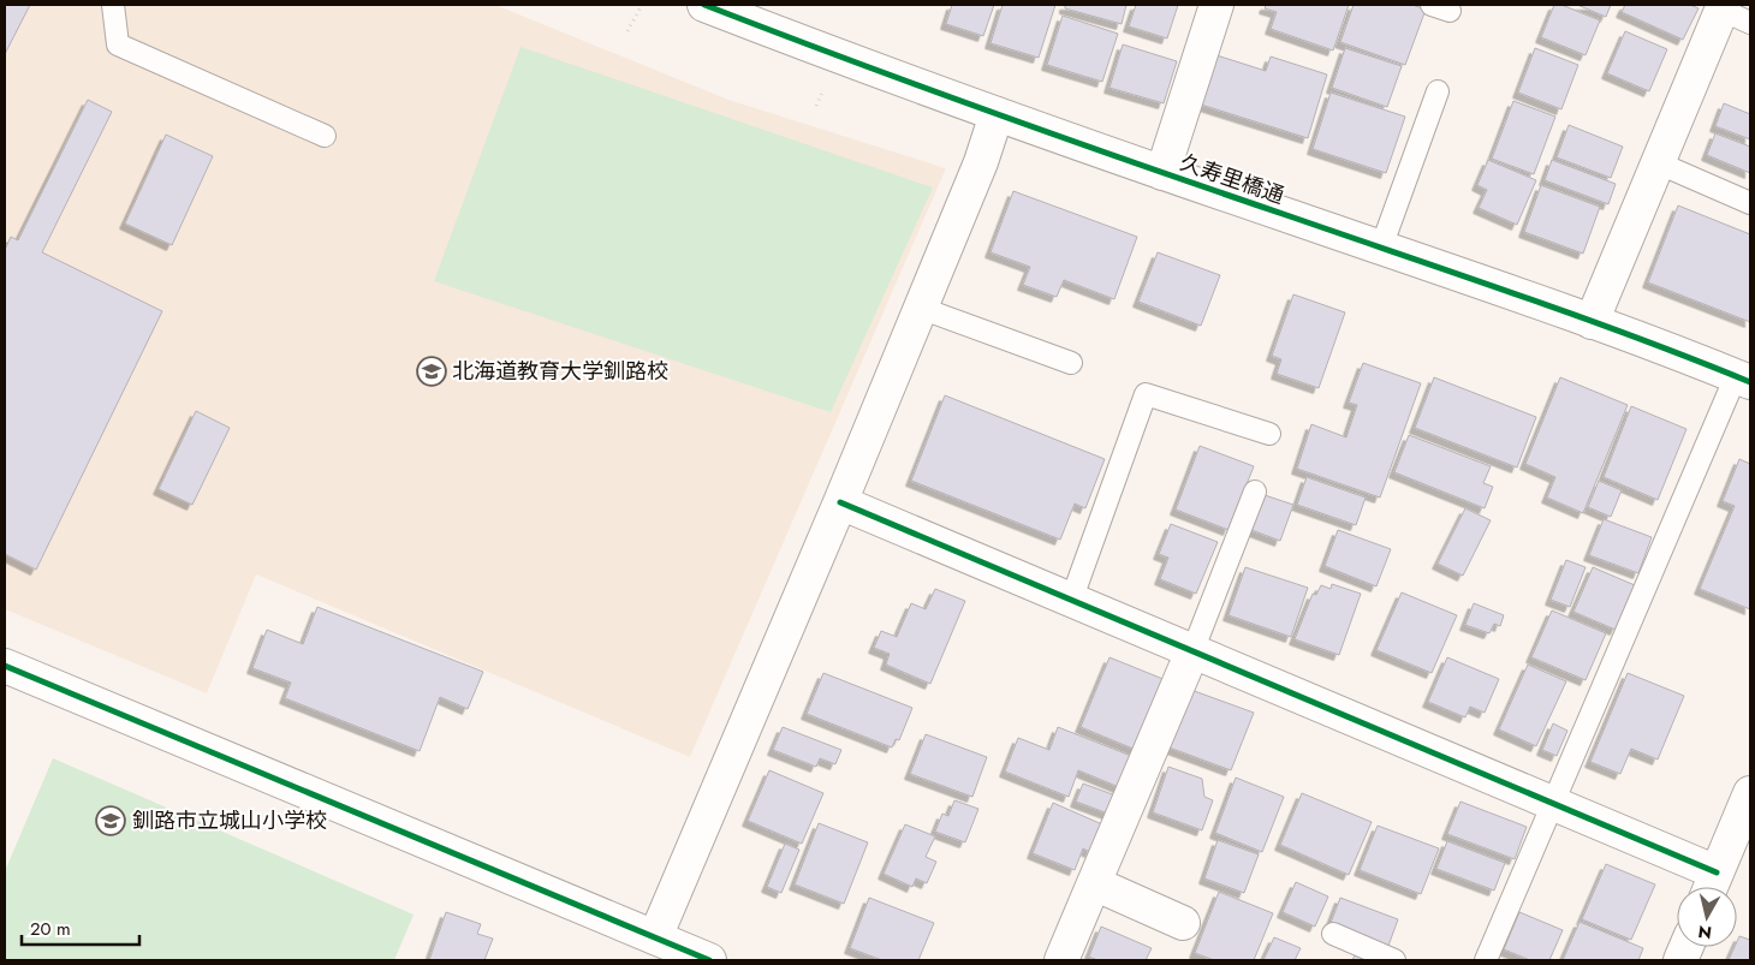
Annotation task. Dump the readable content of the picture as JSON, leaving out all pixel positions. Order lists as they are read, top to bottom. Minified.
{"streets":{"street":["久寿里橋通"]},"places":{"school or university":["北海道教育大学釧路校","釧路市立城山小学校"]},"scale_bar":"20 m","north":"bottom"}
